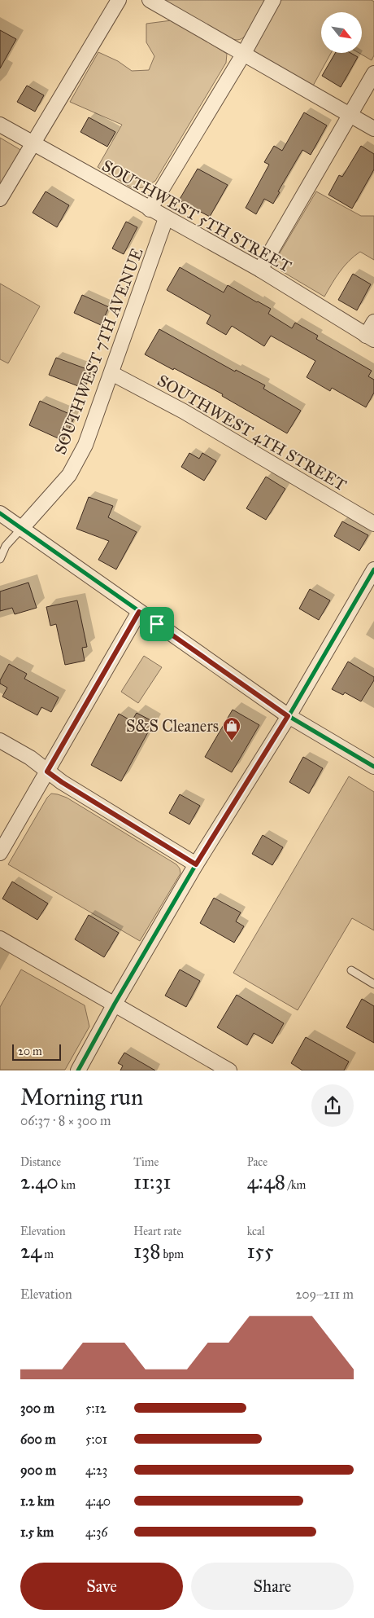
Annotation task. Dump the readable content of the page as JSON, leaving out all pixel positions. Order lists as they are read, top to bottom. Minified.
{"streets":{"street":["SOUTHWEST 5TH STREET","SOUTHWEST 7TH AVENUE","SOUTHWEST 4TH STREET"]},"crossings":[["SOUTHWEST 5TH STREET","SOUTHWEST 7TH AVENUE"],["SOUTHWEST 7TH AVENUE","SOUTHWEST 4TH STREET"]],"places":{"shop":["S&S Cleaners"]},"scale_bar":"20 m","north":"bottom right","page":{"scale":"20 m","heading":["Morning run","06:37 · 8 × 300 m"],"stats":[["Distance","2.40 km"],["Time","11:31"],["Pace","4:48 /km"],["Elevation","24 m"],["Heart rate","138 bpm"],["kcal","155"]],"chart":["Elevation","209–211 m"],"list":[{"name":"300 m","note":"5:12"},{"name":"600 m","note":"5:01"},{"name":"900 m","note":"4:23"},{"name":"1.2 km","note":"4:40"},{"name":"1.5 km","note":"4:36"}],"buttons":["Save","Share"]}}
